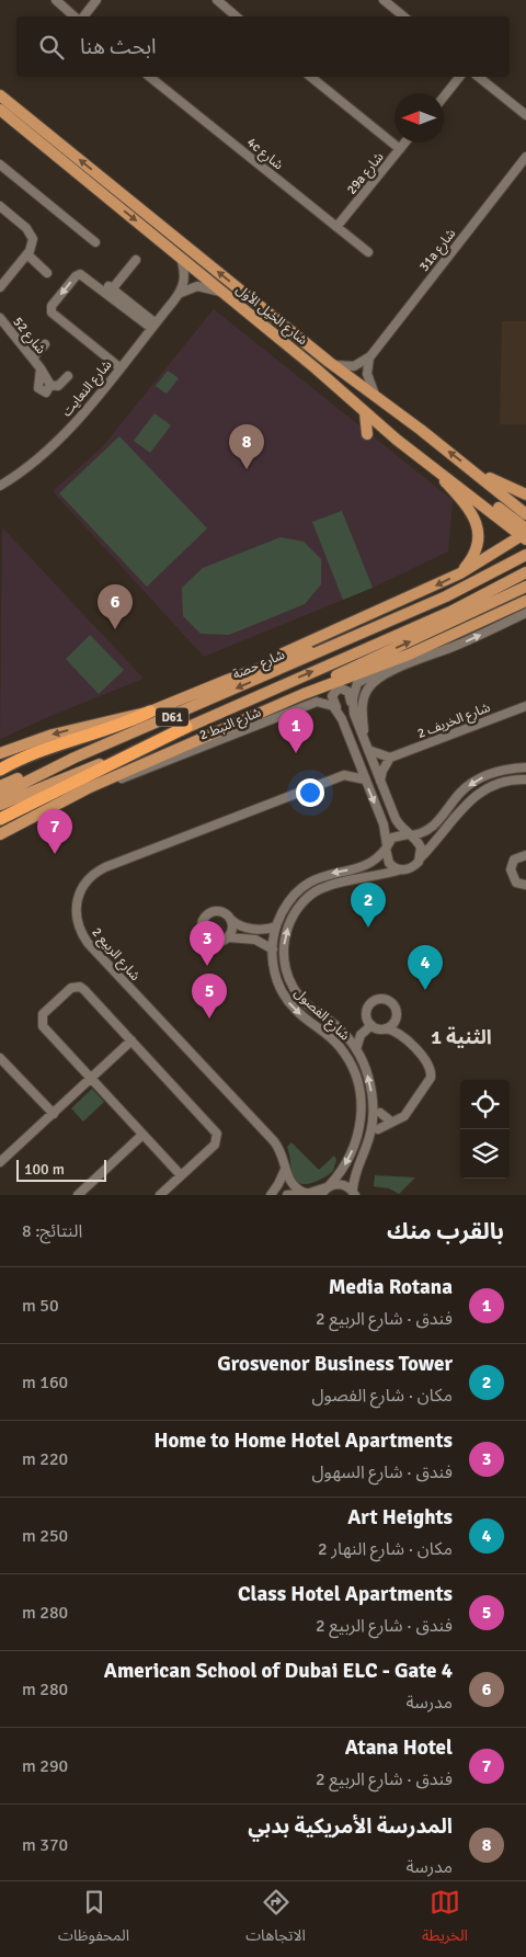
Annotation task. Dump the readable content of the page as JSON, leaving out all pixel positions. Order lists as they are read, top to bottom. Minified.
{"streets":{"main road":["شارع الخيل الأول","شارع حصة","D61"],"street":["4c شارع","29a شارع","31a شارع","شارع 52","شارع النعايت","شارع الخريف 2","شارع النبط 2","شارع الربيع 2","شارع الفصول"]},"crossings":[["4c شارع","29a شارع"],["شارع النبط 2","شارع الفصول"]],"districts":["الثنية 1"],"scale_bar":"100 m","north":"left","page":{"search":"ابحث هنا","pins":["8","6","1","7","2","3","4","5"],"scale":"100 m","heading":["بالقرب منك","النتائج: 8"],"list":[{"mark":"1","name":"Media Rotana","note":"فندق · شارع الربيع 2","value":"50 m"},{"mark":"2","name":"Grosvenor Business Tower","note":"مكان · شارع الفصول","value":"160 m"},{"mark":"3","name":"Home to Home Hotel Apartments","note":"فندق · شارع السهول","value":"220 m"},{"mark":"4","name":"Art Heights","note":"مكان · شارع النهار 2","value":"250 m"},{"mark":"5","name":"Class Hotel Apartments","note":"فندق · شارع الربيع 2","value":"280 m"},{"mark":"6","name":"American School of Dubai ELC - Gate 4","note":"مدرسة","value":"280 m"},{"mark":"7","name":"Atana Hotel","note":"فندق · شارع الربيع 2","value":"290 m"},{"mark":"8","name":"المدرسة الأمريكية بدبي","note":"مدرسة","value":"370 m"}],"nav":["الخريطة","الاتجاهات","المحفوظات"]}}
